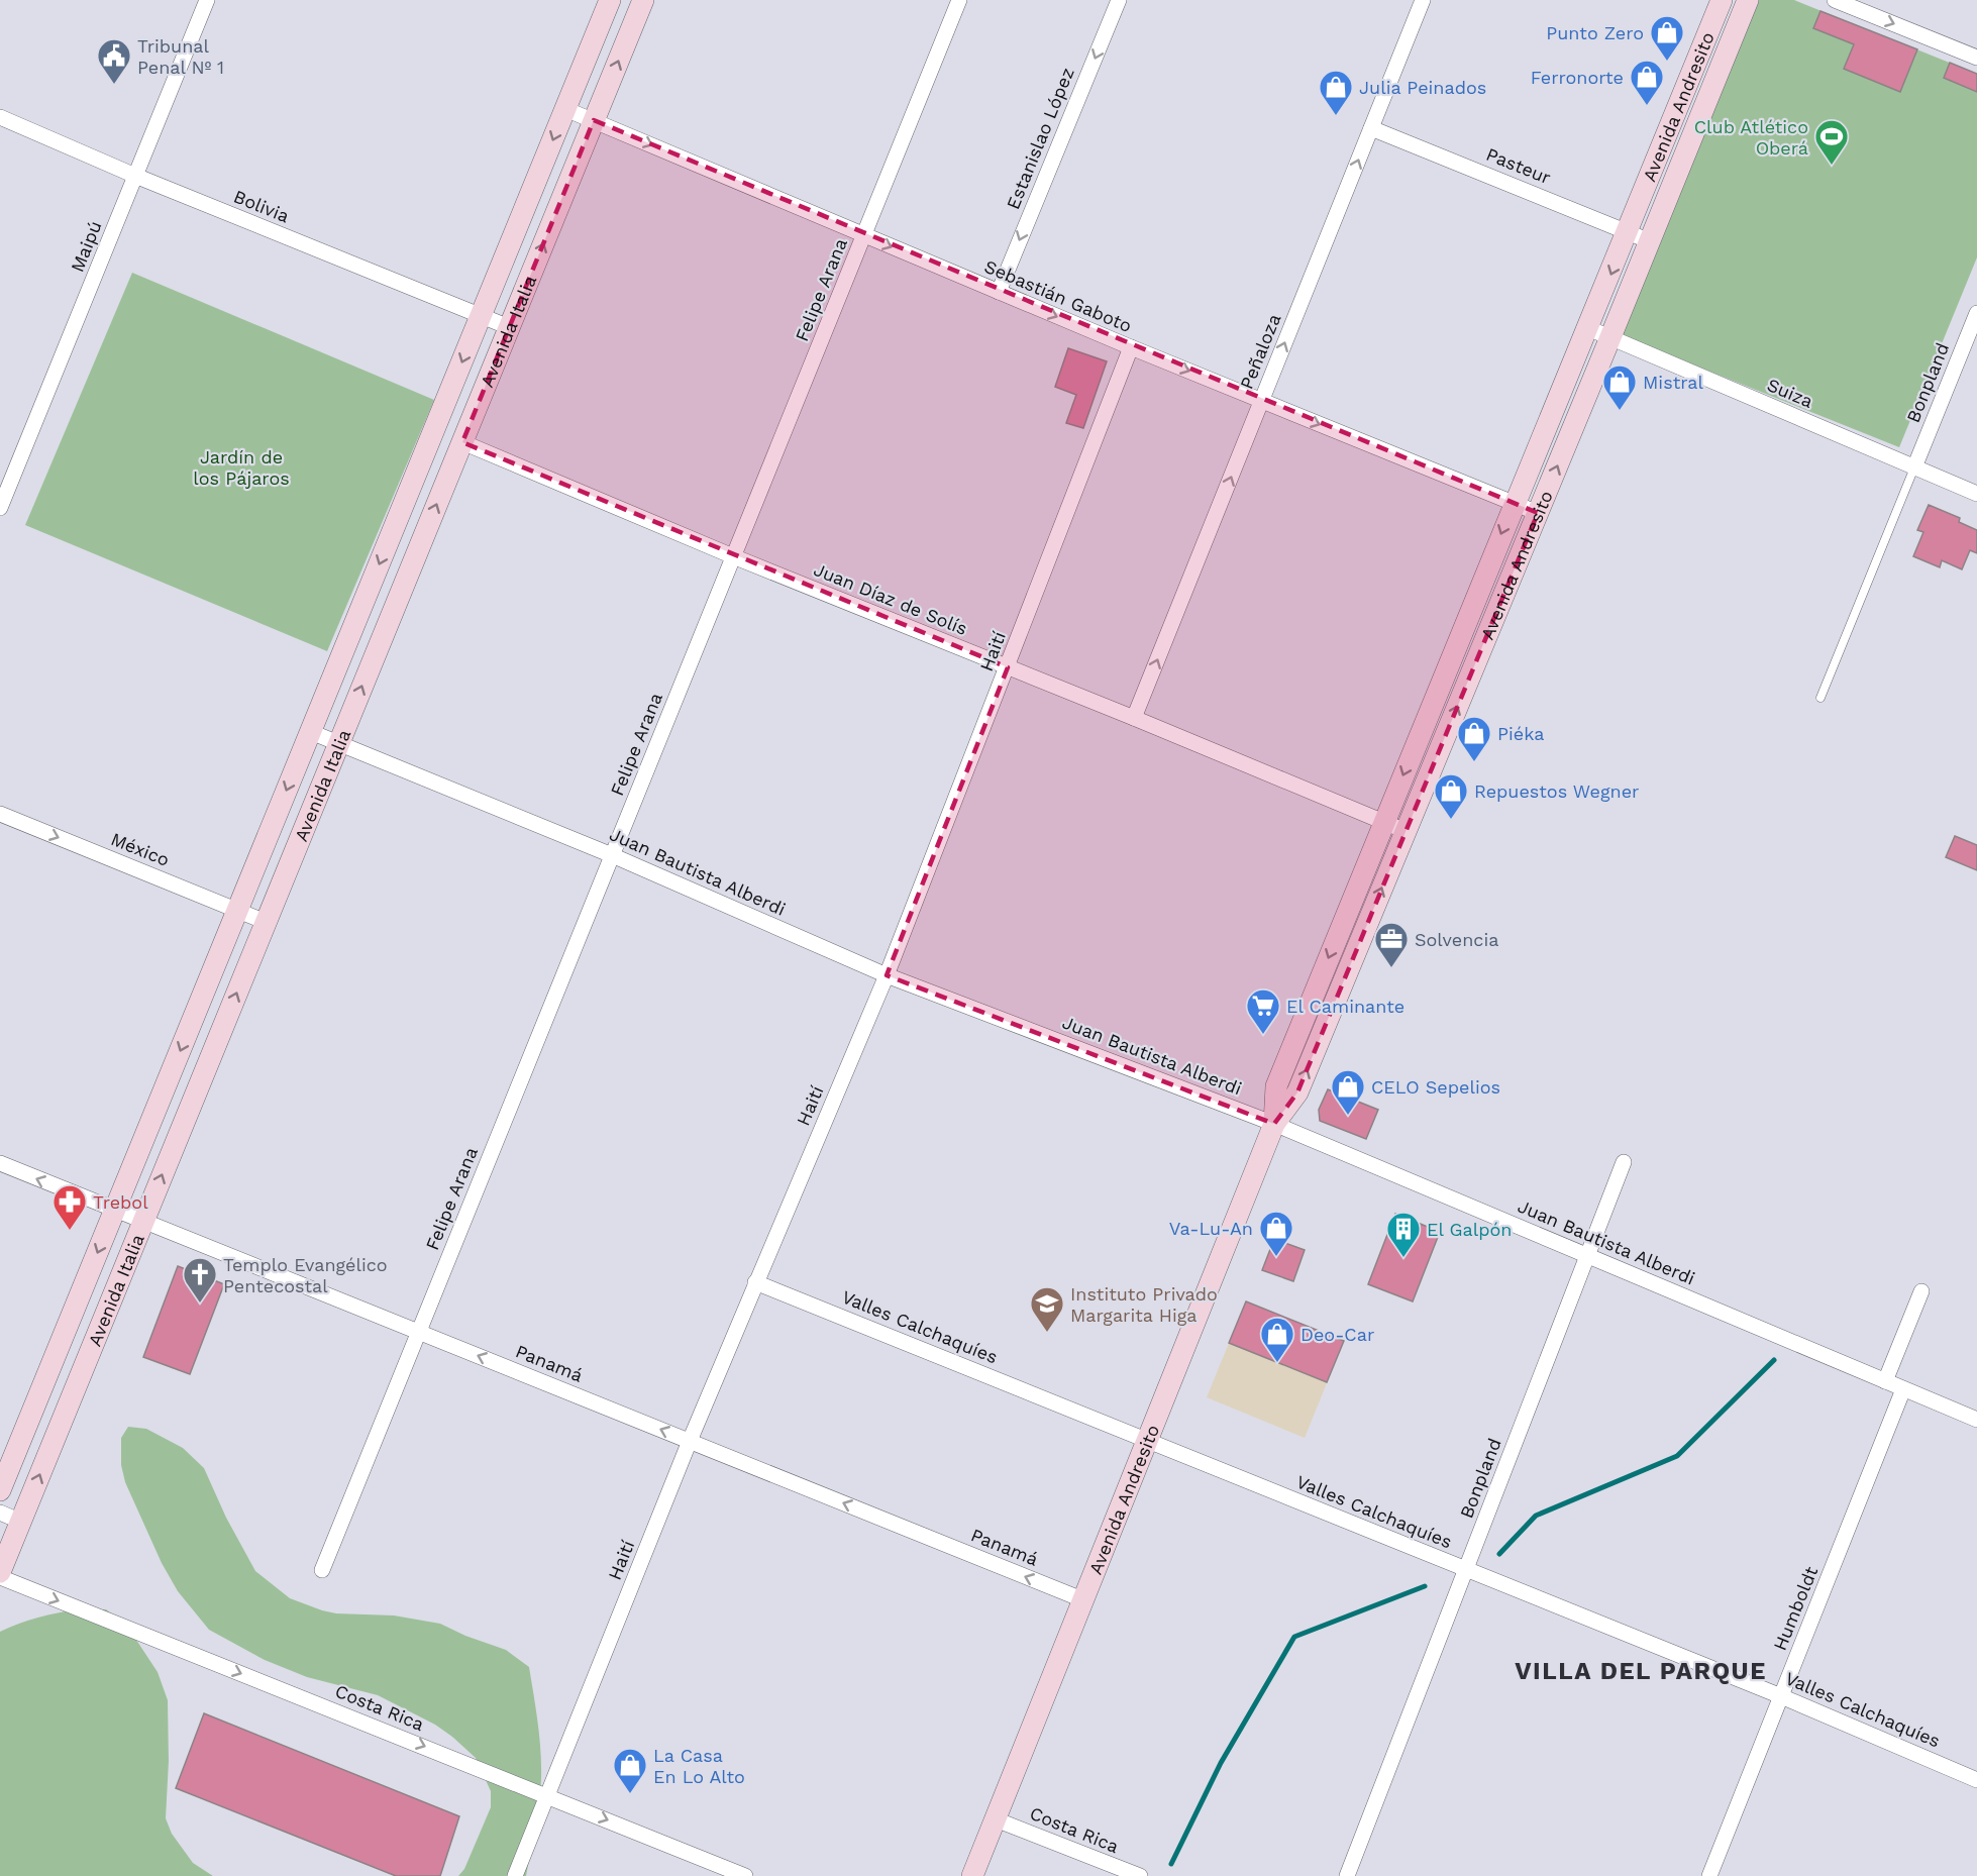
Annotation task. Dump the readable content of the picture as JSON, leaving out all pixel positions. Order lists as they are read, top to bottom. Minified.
{"streets":{"main road":["Avenida Andresito","Avenida Italia"],"street":["Estanislao López","Pasteur","Bolivia","Maipú","Felipe Arana","Sebastián Gaboto","Peñaloza","Bonpland","Suiza","Juan Díaz de Solís","Haití","México","Juan Bautista Alberdi","Valles Calchaquíes","Panamá","Humboldt","Costa Rica"]},"crossings":[["Avenida Andresito","Pasteur"],["Avenida Andresito","Sebastián Gaboto"],["Avenida Andresito","Suiza"],["Avenida Andresito","Juan Díaz de Solís"],["Avenida Andresito","Juan Bautista Alberdi"],["Avenida Andresito","Valles Calchaquíes"],["Avenida Andresito","Panamá"],["Avenida Andresito","Costa Rica"],["Estanislao López","Sebastián Gaboto"],["Pasteur","Peñaloza"],["Bolivia","Maipú"],["Bolivia","Avenida Italia"],["Felipe Arana","Sebastián Gaboto"],["Felipe Arana","Juan Díaz de Solís"],["Felipe Arana","Juan Bautista Alberdi"],["Felipe Arana","Panamá"],["Sebastián Gaboto","Avenida Italia"],["Sebastián Gaboto","Peñaloza"],["Sebastián Gaboto","Haití"],["Avenida Italia","Juan Díaz de Solís"],["Avenida Italia","México"],["Avenida Italia","Juan Bautista Alberdi"],["Avenida Italia","Panamá"],["Peñaloza","Juan Díaz de Solís"],["Bonpland","Suiza"],["Bonpland","Juan Bautista Alberdi"],["Bonpland","Valles Calchaquíes"],["Juan Díaz de Solís","Haití"],["Haití","Juan Bautista Alberdi"],["Haití","Valles Calchaquíes"],["Haití","Panamá"],["Haití","Costa Rica"],["Juan Bautista Alberdi","Humboldt"],["Valles Calchaquíes","Humboldt"]],"one_way":["Estanislao López","Sebastián Gaboto","Peñaloza","México","Panamá","Costa Rica"],"districts":["VILLA DEL PARQUE"],"parks":["Jardín de los Pájaros"],"places":{"shop":["Punto Zero","Ferronorte","Julia Peinados","Mistral","Piéka","Repuestos Wegner","CELO Sepelios","Va-Lu-An","Deo-Car","La Casa En Lo Alto"],"public building":["Tribunal Penal Nº 1"],"sports":["Club Atlético Oberá"],"office":["Solvencia"],"supermarket":["El Caminante"],"pharmacy":["Trebol"],"building":["El Galpón"],"church":["Templo Evangélico Pentecostal"],"school or university":["Instituto Privado Margarita Higa"]}}
